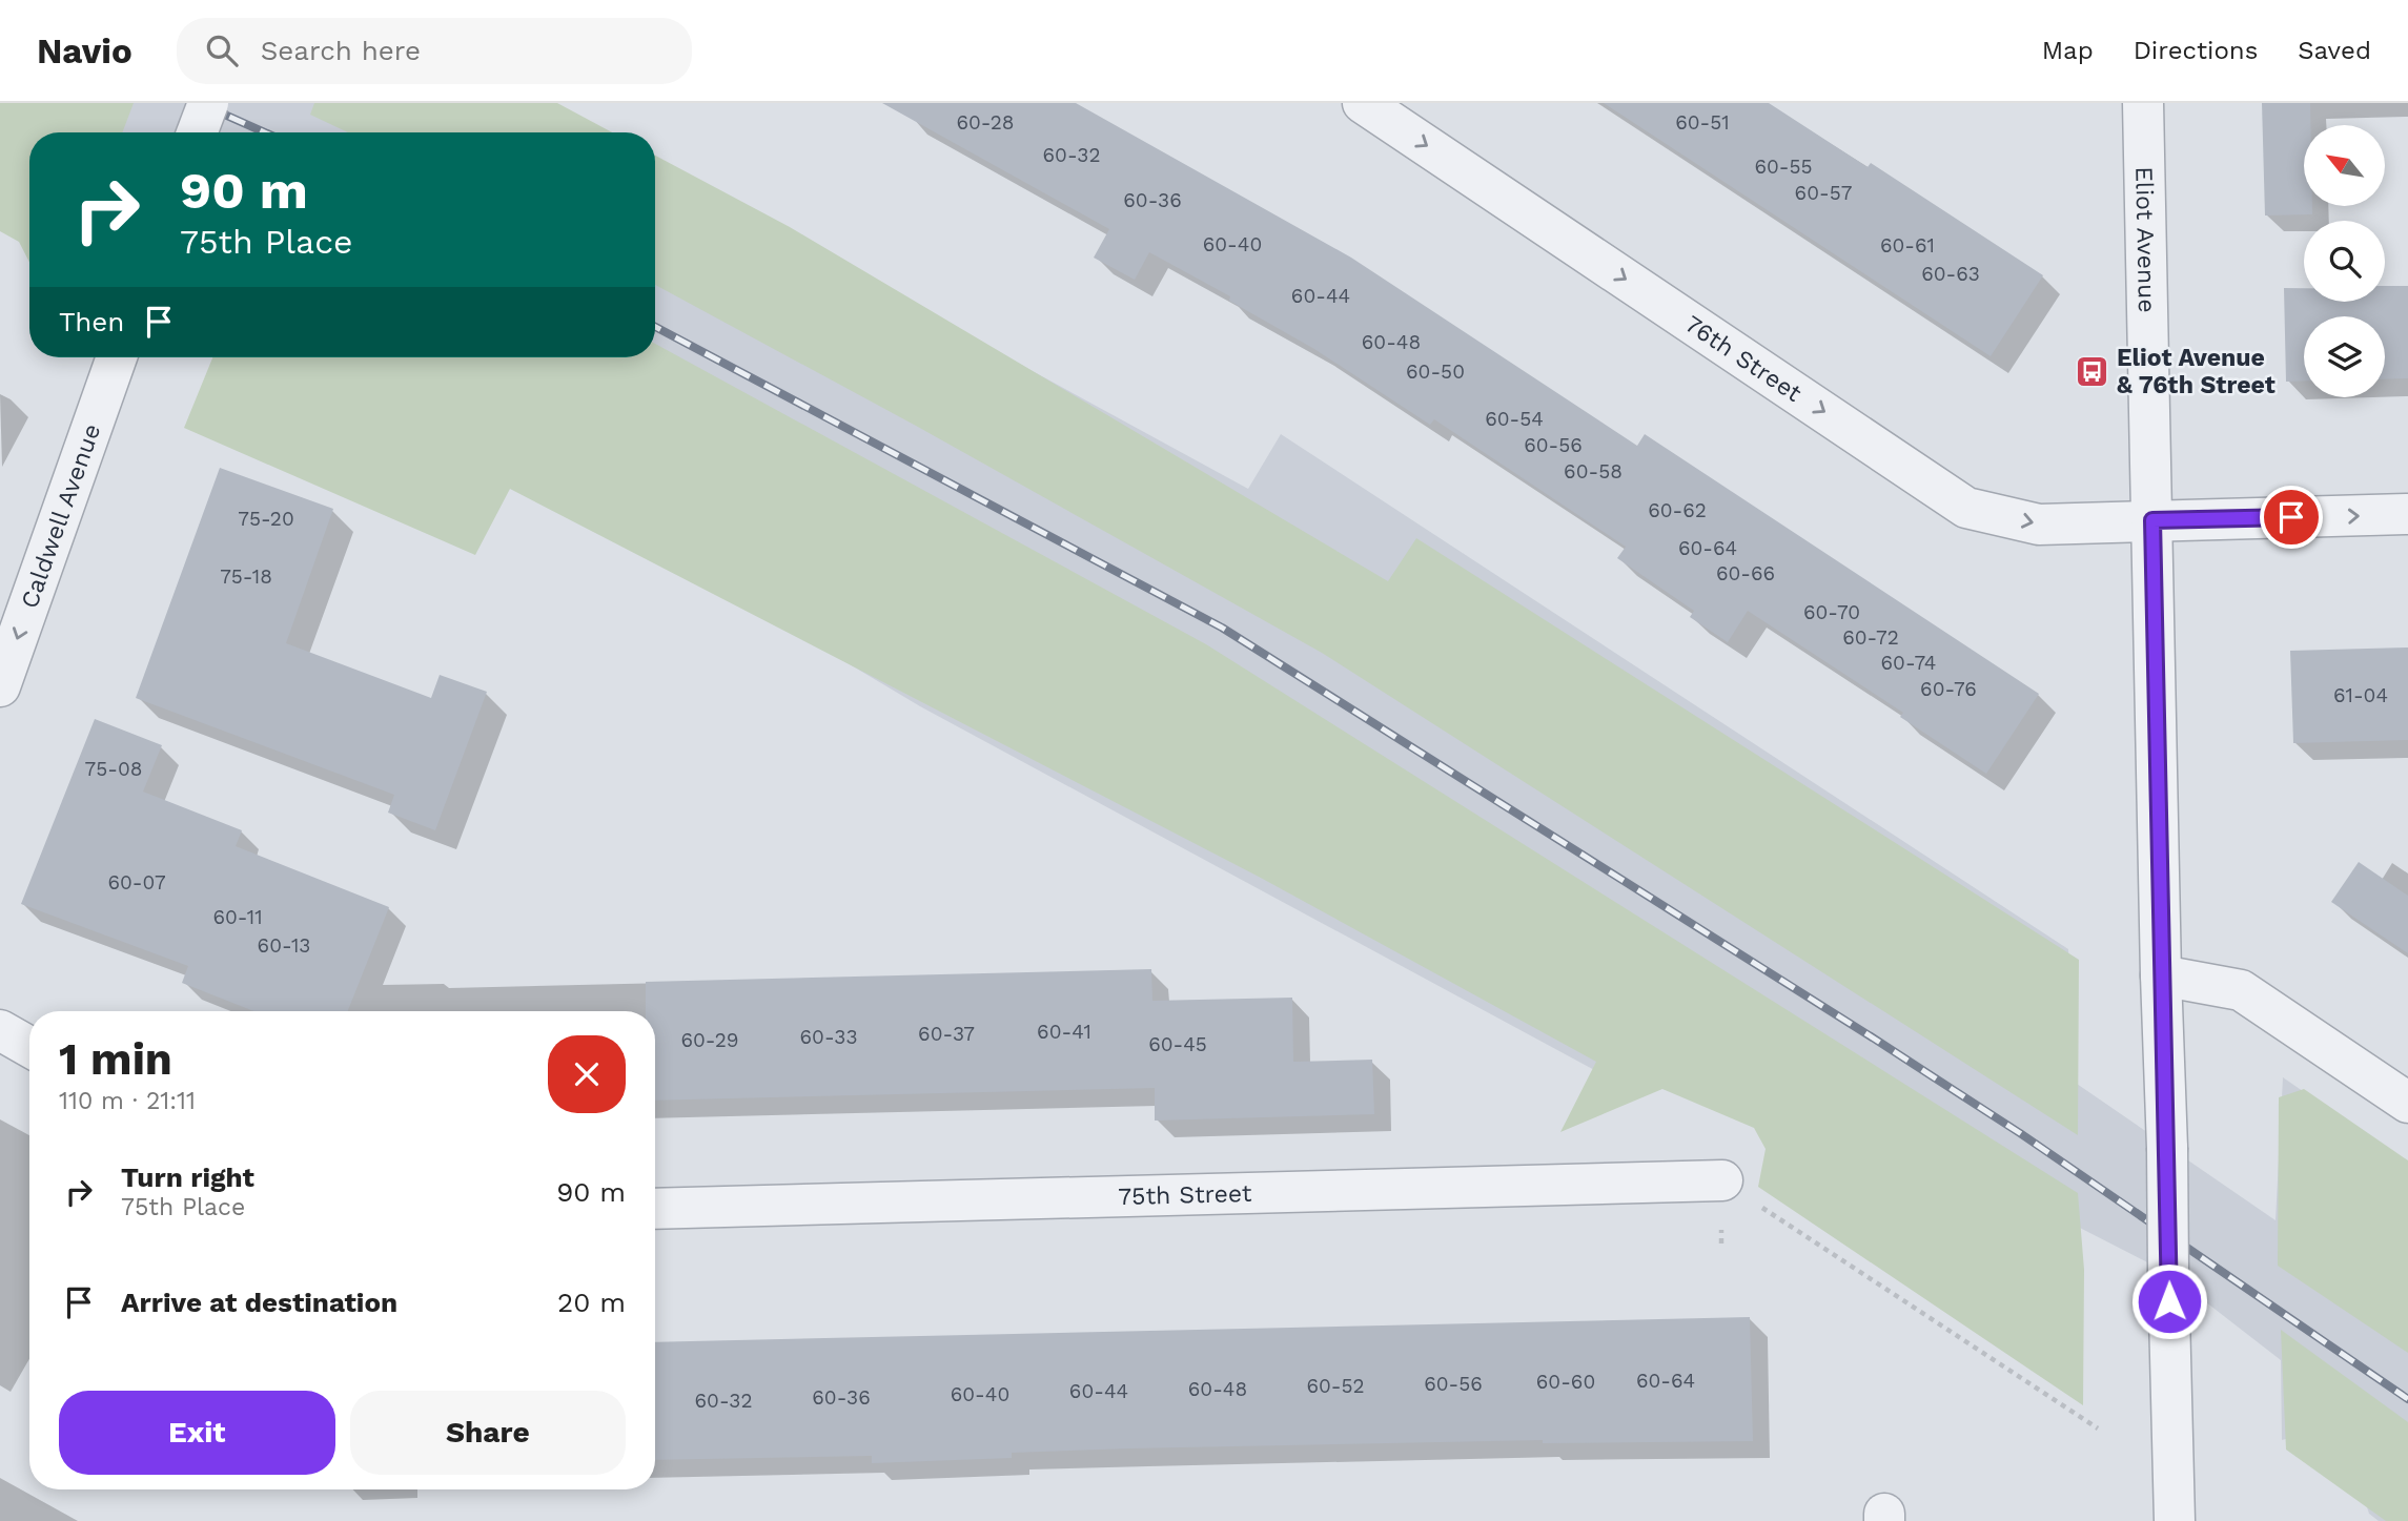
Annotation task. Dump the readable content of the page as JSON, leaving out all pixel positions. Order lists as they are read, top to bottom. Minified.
{"streets":{"street":["Eliot Avenue","76th Street","Caldwell Avenue","75th Street"]},"crossings":[["Eliot Avenue","76th Street"]],"one_way":["76th Street","Caldwell Avenue"],"places":{"bus stop":["Eliot Avenue & 76th Street"]},"house_numbers":["60-28","60-51","60-32","60-55","60-57","60-36","60-40","60-61","60-63","60-44","60-48","60-50","60-54","60-56","60-58","60-62","75-20","60-64","60-66","75-18","60-70","60-72","60-74","60-76","61-04","75-08","60-07","60-11","60-13","60-41","60-37","60-33","60-29","60-45","60-64","60-60","60-56","60-52","60-48","60-44","60-40","60-36","60-32"],"north":"top left","page":{"header":"Navio","search":"Search here","nav":["Map","Directions","Saved"],"turn":["90 m","75th Place"],"then":"Then","heading":["1 min","110 m · 21:11"],"list":[{"name":"Turn right","note":"75th Place","value":"90 m"},{"name":"Arrive at destination","value":"20 m"}],"buttons":["Exit","Share"]}}
